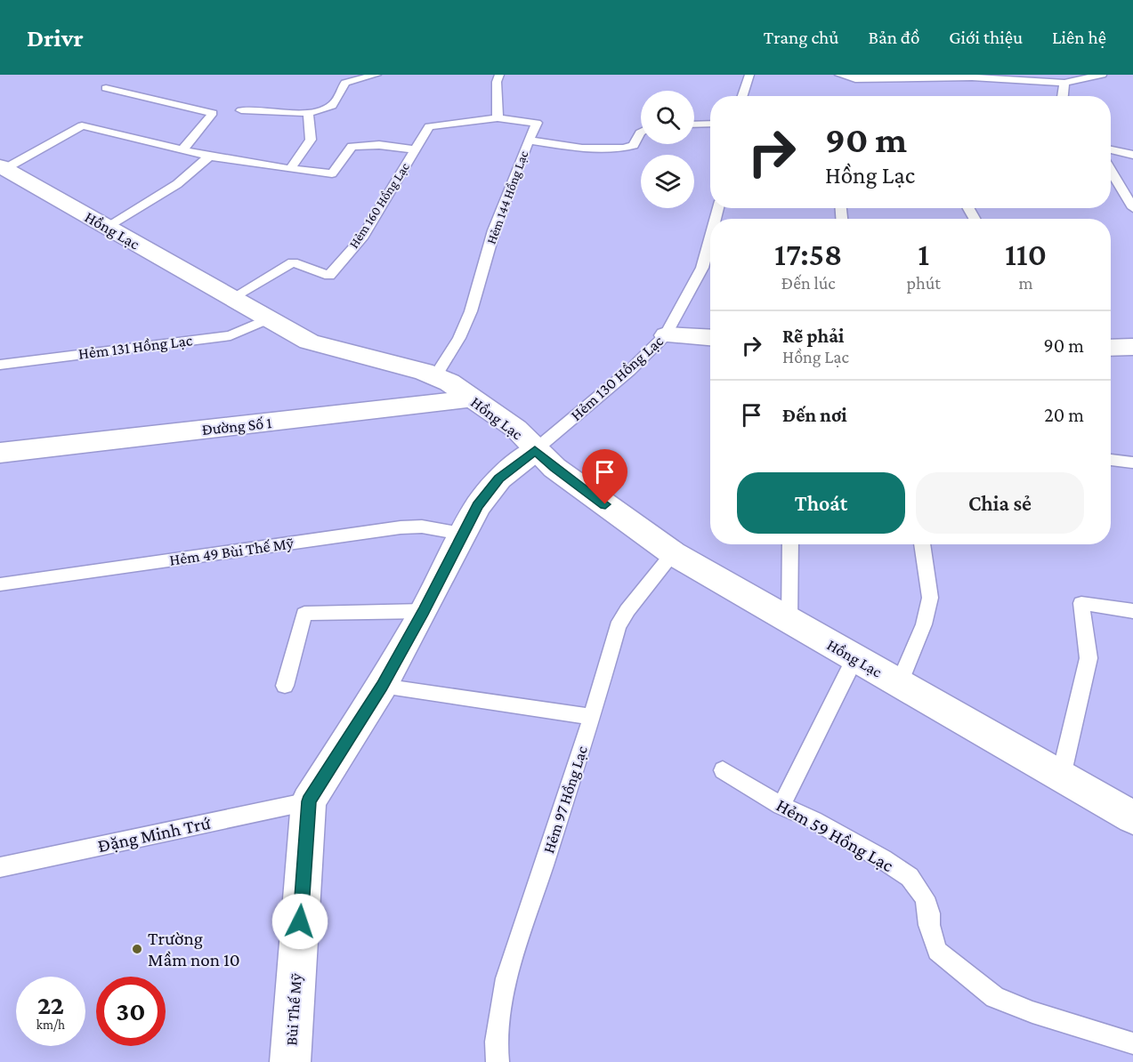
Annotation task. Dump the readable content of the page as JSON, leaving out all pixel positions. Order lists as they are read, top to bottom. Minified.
{"streets":{"street":["Hồng Lạc","Đường Số 1","Bùi Thế Mỹ"],"lane":["Hẻm 144 Hồng Lạc","Hẻm 160 Hồng Lạc","Hẻm 131 Hồng Lạc","Hẻm 130 Hồng Lạc","Hẻm 49 Bùi Thế Mỹ","Hẻm 97 Hồng Lạc","Đặng Minh Trứ","Hẻm 59 Hồng Lạc"]},"crossings":[["Hẻm 144 Hồng Lạc","Hẻm 160 Hồng Lạc"],["Hẻm 144 Hồng Lạc","Hồng Lạc"],["Hẻm 160 Hồng Lạc","Hồng Lạc"],["Hồng Lạc","Hẻm 131 Hồng Lạc"],["Hồng Lạc","Hẻm 130 Hồng Lạc"],["Hồng Lạc","Đường Số 1"],["Hồng Lạc","Hẻm 97 Hồng Lạc"],["Hồng Lạc","Bùi Thế Mỹ"],["Hẻm 130 Hồng Lạc","Bùi Thế Mỹ"],["Hẻm 49 Bùi Thế Mỹ","Bùi Thế Mỹ"],["Đặng Minh Trứ","Bùi Thế Mỹ"]],"places":["Trường Mầm non 10"],"page":{"header":"Drivr","nav":["Trang chủ","Bản đồ","Giới thiệu","Liên hệ"],"turn":["90 m","Hồng Lạc"],"eta":["17:58","Đến lúc","1","phút","110","m"],"list":[{"name":"Rẽ phải","note":"Hồng Lạc","value":"90 m"},{"name":"Đến nơi","value":"20 m"}],"buttons":["Thoát","Chia sẻ"],"speed":"22 km/h","limit":"30"}}
